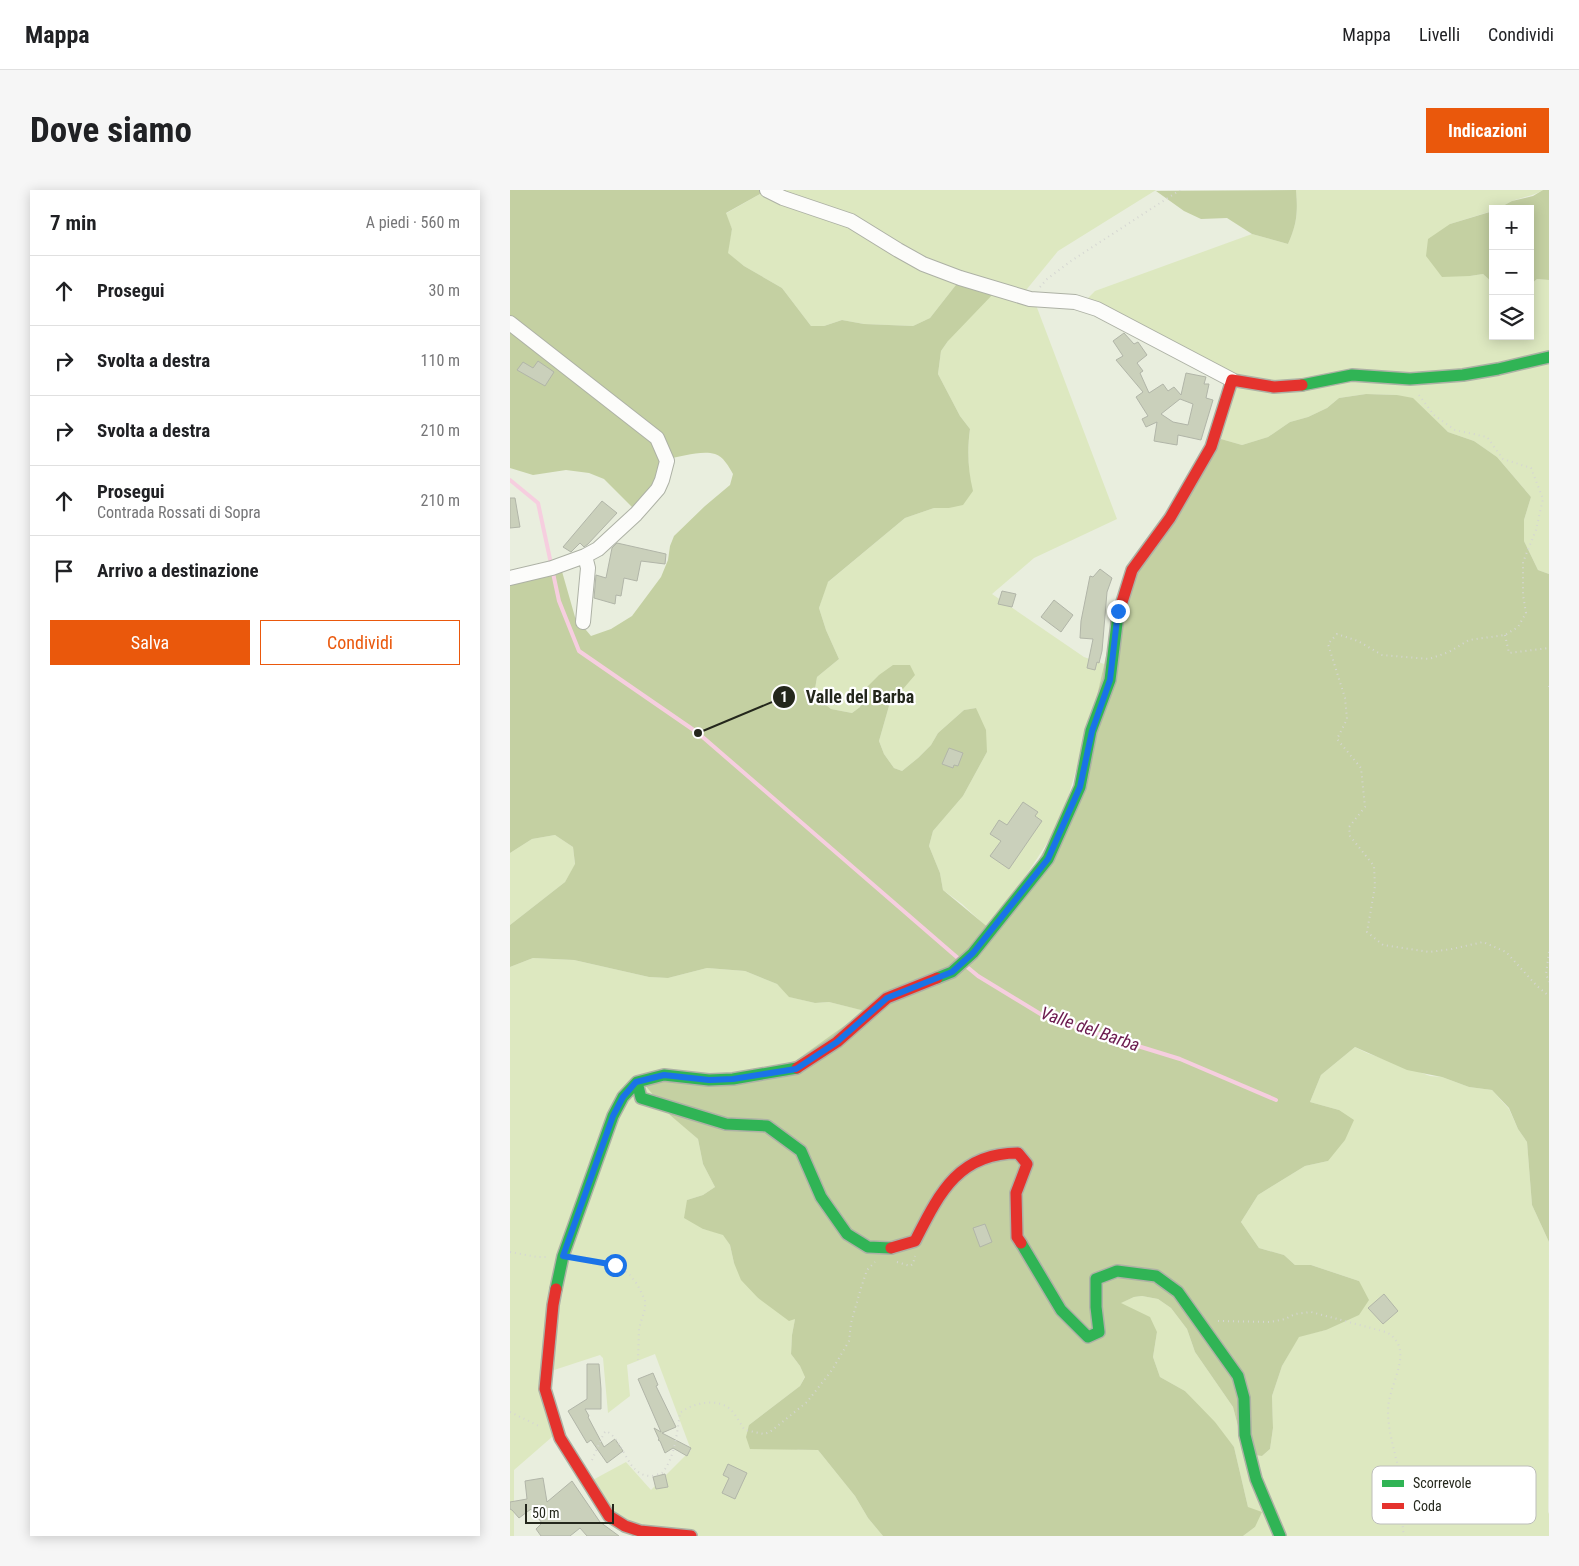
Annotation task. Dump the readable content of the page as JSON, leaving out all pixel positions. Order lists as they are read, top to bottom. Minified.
{"water":["Valle del Barba"],"places":["Valle del Barba"],"legend":["Scorrevole","Coda"],"scale_bar":"50 m","page":{"header":"Mappa","nav":["Mappa","Livelli","Condividi"],"buttons":["Indicazioni",["Salva","Condividi"]],"title":"Dove siamo","heading":["7 min","A piedi · 560 m"],"map_buttons":["+","−"],"list":[["Prosegui","30 m"],["Svolta a destra","110 m"],["Svolta a destra","210 m"],["Prosegui","Contrada Rossati di Sopra","210 m"],"Arrivo a destinazione"],"scale":"50 m"}}
